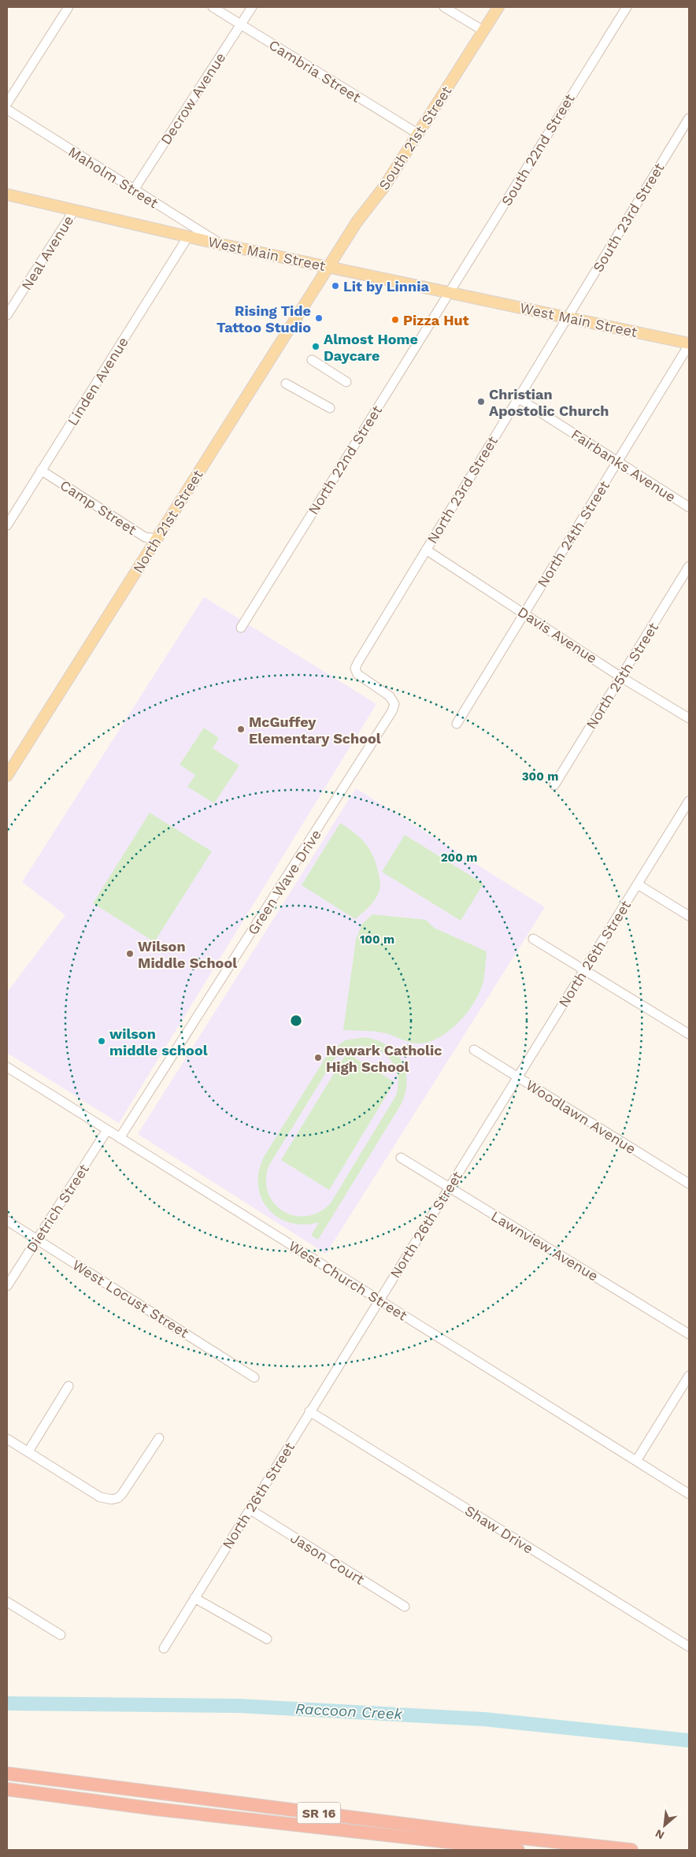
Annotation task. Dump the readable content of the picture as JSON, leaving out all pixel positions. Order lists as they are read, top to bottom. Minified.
{"streets":{"highway":["SR 16"],"main road":["South 21st Street","West Main Street","North 21st Street"],"street":["Cambria Street","Decrow Avenue","South 22nd Street","Maholm Street","South 23rd Street","Neal Avenue","Linden Avenue","North 22nd Street","Fairbanks Avenue","North 23rd Street","Camp Street","North 24th Street","Davis Avenue","North 25th Street","Green Wave Drive","North 26th Street","Woodlawn Avenue","Dietrich Street","Lawnview Avenue","West Church Street","West Locust Street","Shaw Drive","Jason Court"]},"crossings":[["Cambria Street","Decrow Avenue"],["Cambria Street","South 21st Street"],["Decrow Avenue","Maholm Street"],["South 21st Street","West Main Street"],["South 21st Street","North 21st Street"],["South 22nd Street","West Main Street"],["South 22nd Street","North 22nd Street"],["Maholm Street","West Main Street"],["South 23rd Street","West Main Street"],["South 23rd Street","North 23rd Street"],["Neal Avenue","West Main Street"],["West Main Street","Linden Avenue"],["West Main Street","North 22nd Street"],["West Main Street","North 23rd Street"],["West Main Street","North 21st Street"],["West Main Street","North 24th Street"],["Linden Avenue","Camp Street"],["Fairbanks Avenue","North 23rd Street"],["Fairbanks Avenue","North 24th Street"],["North 23rd Street","Davis Avenue"],["North 23rd Street","Green Wave Drive"],["Camp Street","North 21st Street"],["North 24th Street","Davis Avenue"],["Davis Avenue","North 25th Street"],["Green Wave Drive","West Church Street"],["North 26th Street","Woodlawn Avenue"],["North 26th Street","Lawnview Avenue"],["North 26th Street","West Church Street"],["North 26th Street","Shaw Drive"],["North 26th Street","Jason Court"],["Dietrich Street","West Church Street"],["Dietrich Street","West Locust Street"]],"water":["Raccoon Creek"],"places":["Lit by Linnia","Rising Tide Tattoo Studio","Pizza Hut","Almost Home Daycare","Christian Apostolic Church","McGuffey Elementary School","Wilson Middle School","wilson middle school","Newark Catholic High School"],"north":"bottom left","rings":["300 m","200 m","100 m"]}
